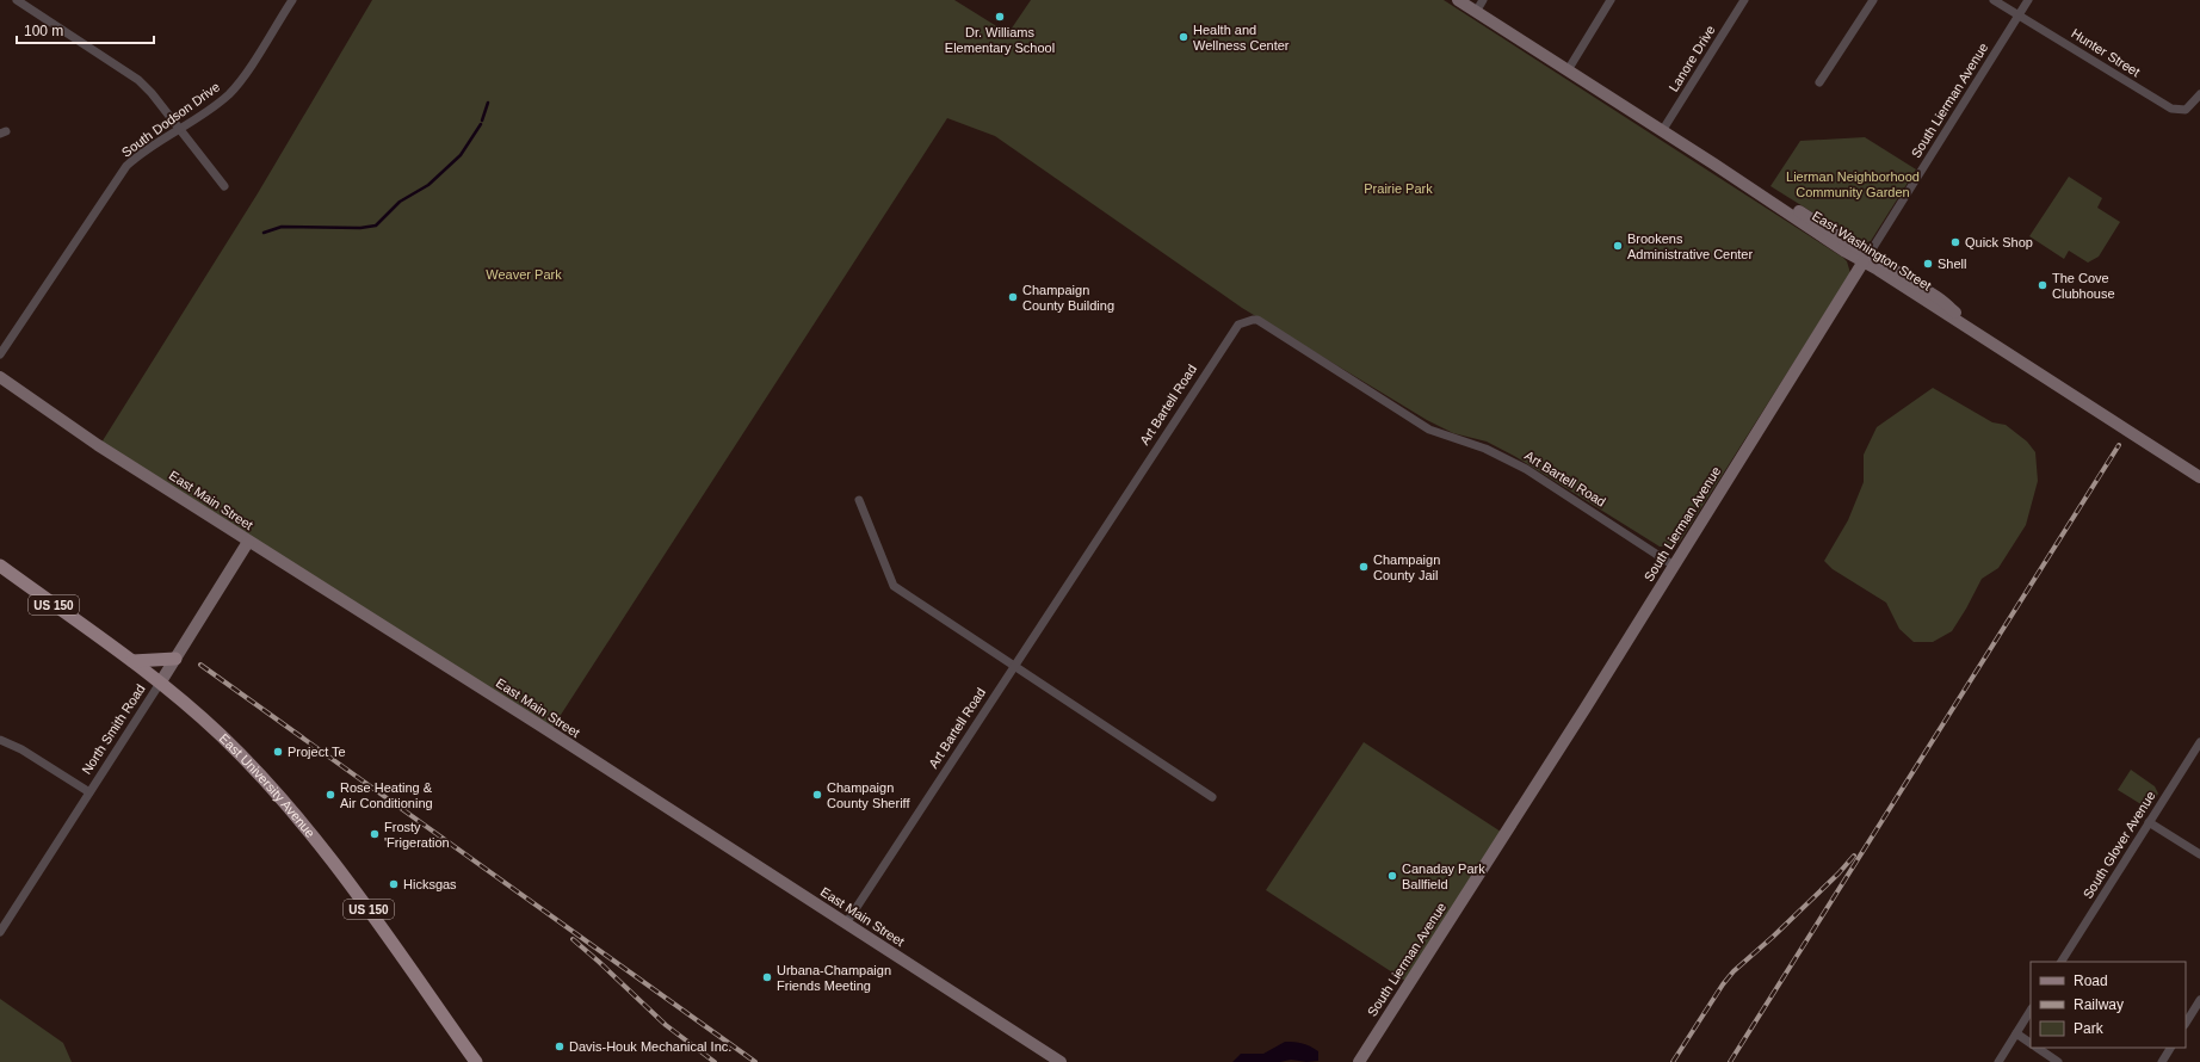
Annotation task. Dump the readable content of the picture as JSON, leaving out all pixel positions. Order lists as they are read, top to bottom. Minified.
{"streets":{"main road":["South Lierman Avenue","East Washington Street","East Main Street","US 150","North Smith Road","East University Avenue"],"street":["Hunter Street","Lanore Drive","South Dodson Drive","Art Bartell Road","South Glover Avenue"]},"crossings":[["Hunter Street","South Lierman Avenue"],["Lanore Drive","East Washington Street"],["South Lierman Avenue","East Washington Street"],["South Lierman Avenue","Art Bartell Road"],["Art Bartell Road","East Main Street"],["East Main Street","North Smith Road"],["North Smith Road","East University Avenue"]],"parks":["Lierman Neighborhood Community Garden","Prairie Park","Weaver Park"],"places":["Dr. Williams Elementary School","Health and Wellness Center","Quick Shop","Brookens Administrative Center","Shell","The Cove Clubhouse","Champaign County Building","Champaign County Jail","Project Te","Rose Heating & Air Conditioning","Champaign County Sheriff","Frosty 'Frigeration","Canaday Park Ballfield","Hicksgas","Urbana-Champaign Friends Meeting","Davis-Houk Mechanical Inc."],"legend":["Road","Railway","Park"],"scale_bar":"100 m"}
